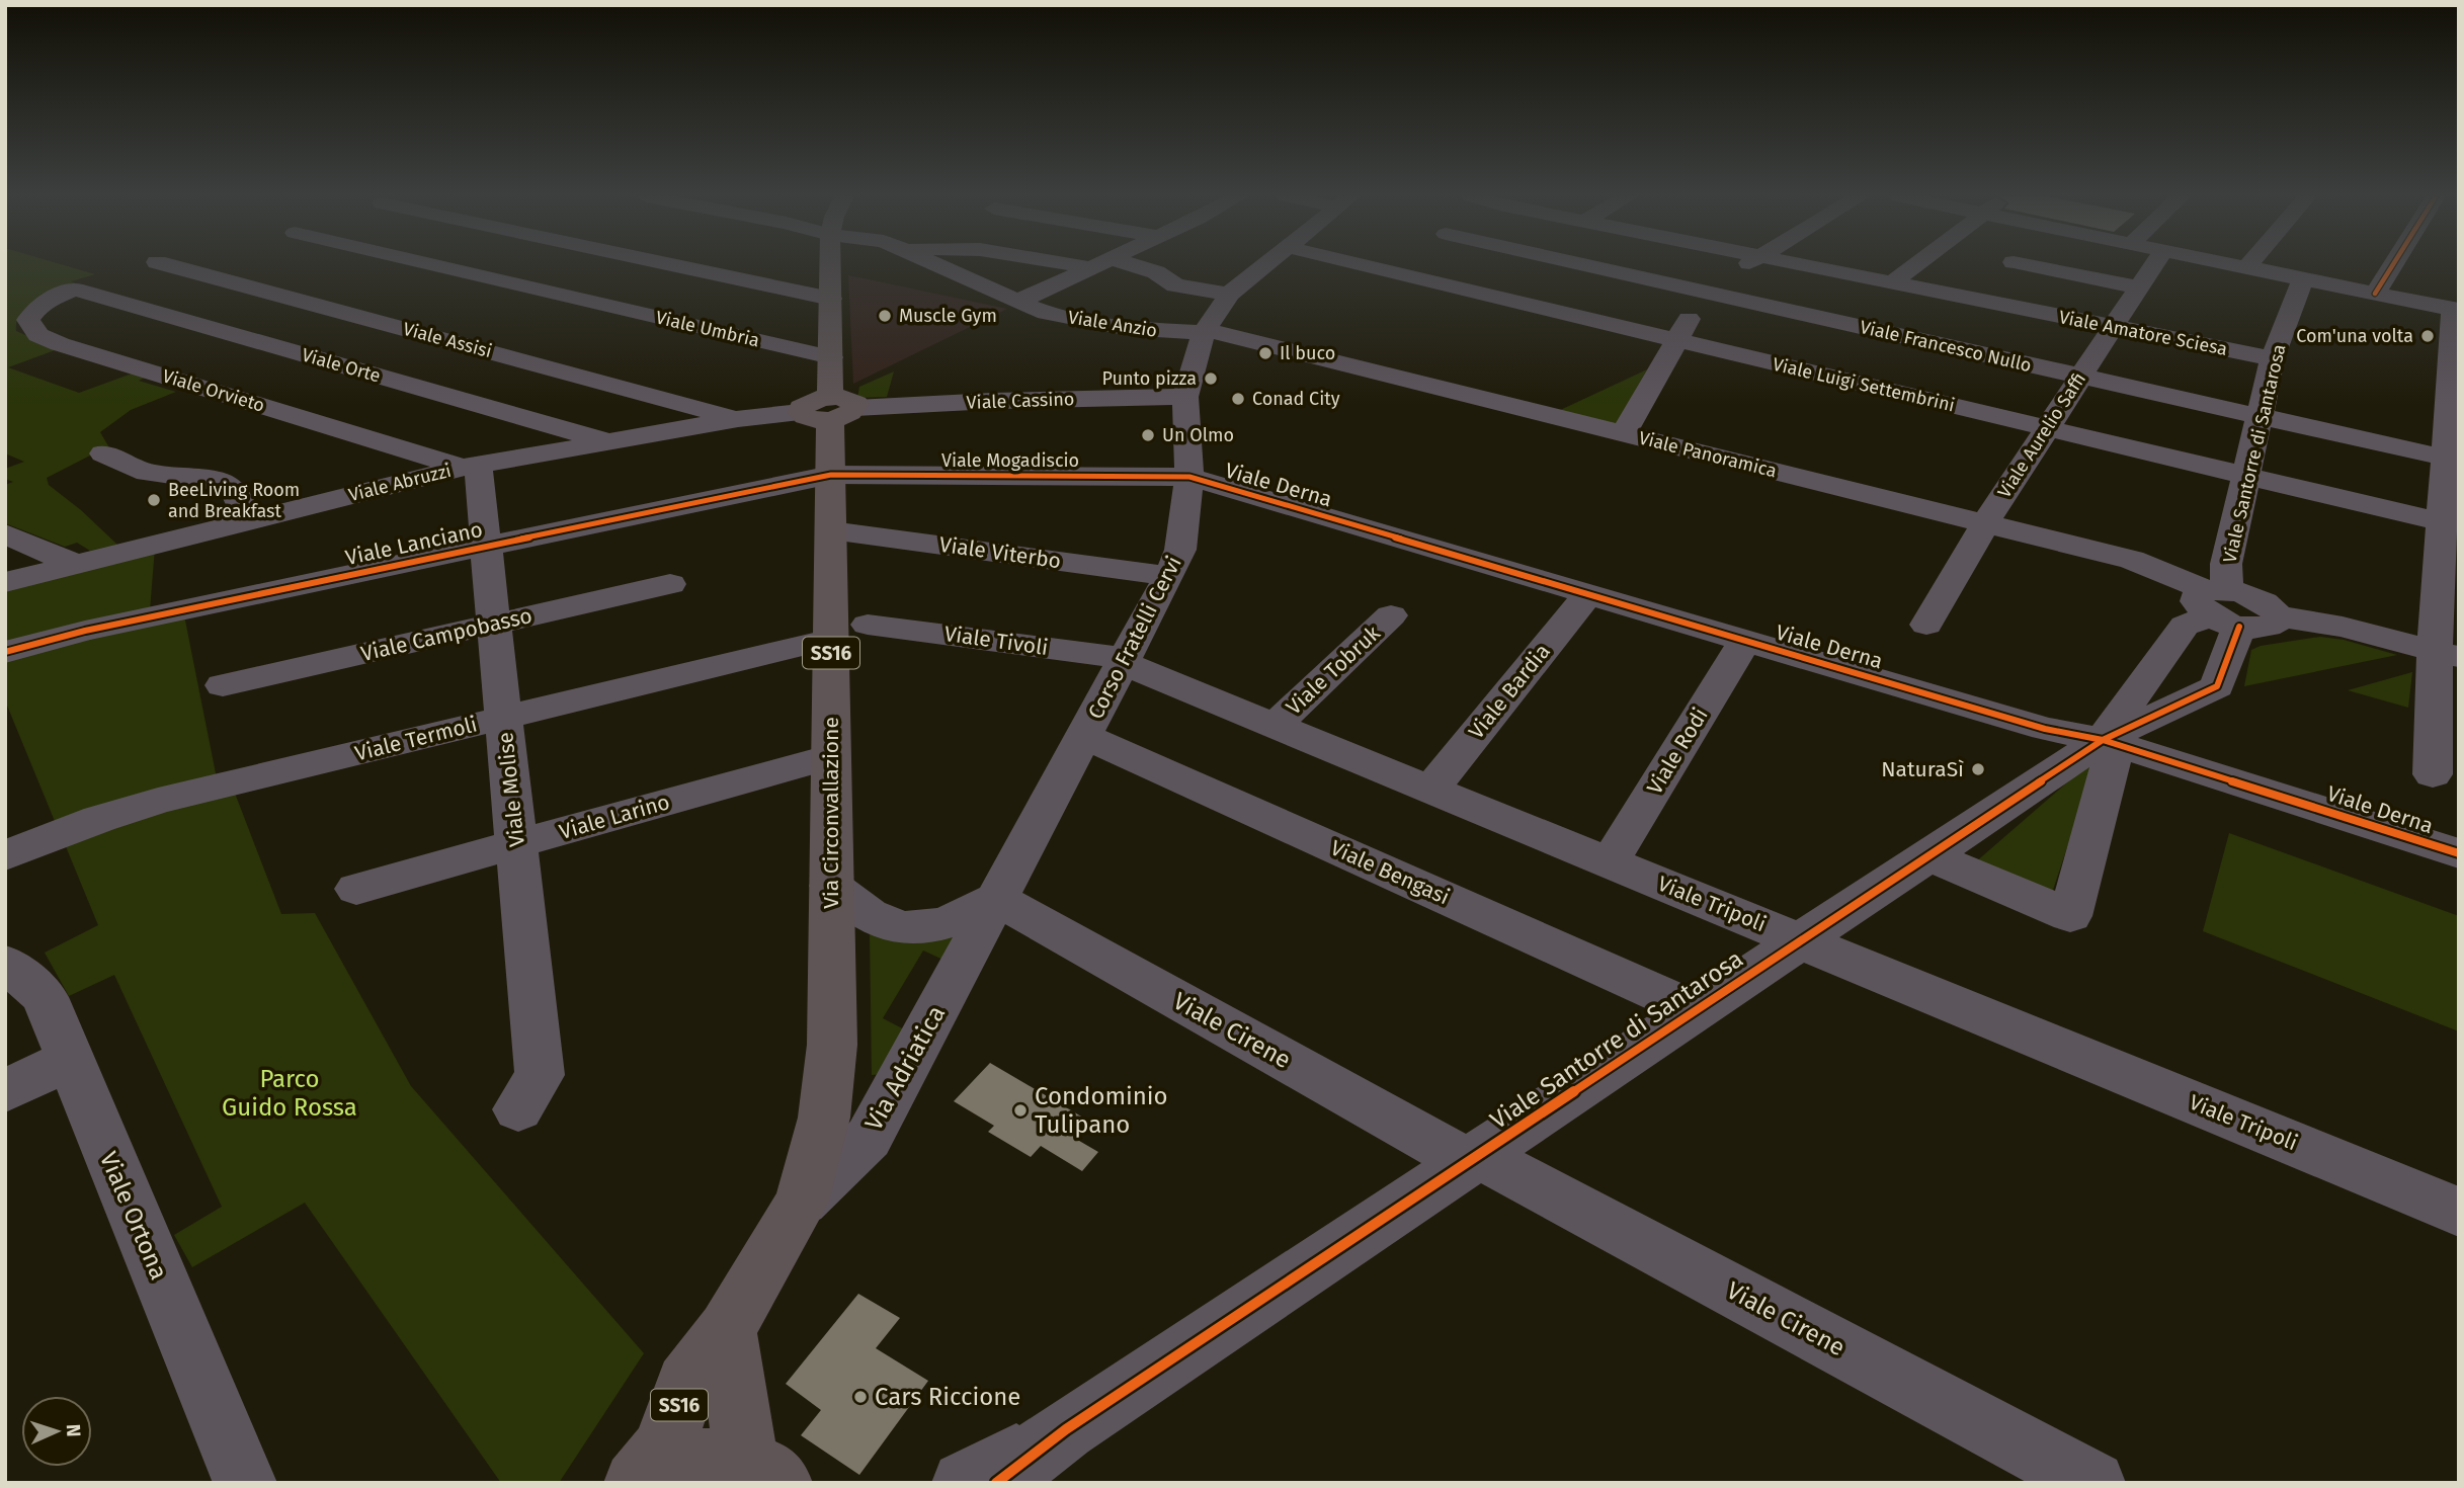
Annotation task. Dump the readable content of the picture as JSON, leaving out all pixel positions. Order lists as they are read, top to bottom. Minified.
{"streets":{"main road":["SS16","Via Circonvallazione","Via Adriatica"],"street":["Viale Anzio","Viale Umbria","Viale Amatore Sciesa","Viale Assisi","Viale Francesco Nullo","Viale Orte","Viale Luigi Settembrini","Viale Orvieto","Viale Cassino","Viale Aurelio Saffi","Viale Santorre di Santarosa","Viale Panoramica","Viale Mogadiscio","Viale Abruzzi","Viale Derna","Viale Lanciano","Viale Viterbo","Viale Campobasso","Corso Fratelli Cervi","Viale Tivoli","Viale Tobruk","Viale Bardia","Viale Termoli","Viale Rodi","Viale Molise","Viale Larino","Viale Bengasi","Viale Tripoli","Viale Cirene","Viale Ortona"]},"crossings":[["Viale Anzio","Viale Panoramica"],["Viale Anzio","Corso Fratelli Cervi"],["Viale Umbria","Via Circonvallazione"],["Viale Amatore Sciesa","Viale Aurelio Saffi"],["Viale Amatore Sciesa","Viale Santorre di Santarosa"],["Viale Assisi","Viale Abruzzi"],["Viale Francesco Nullo","Viale Aurelio Saffi"],["Viale Francesco Nullo","Viale Santorre di Santarosa"],["Viale Orte","Viale Orvieto"],["Viale Orte","Viale Abruzzi"],["Viale Luigi Settembrini","Viale Aurelio Saffi"],["Viale Luigi Settembrini","Viale Santorre di Santarosa"],["Viale Orvieto","Viale Abruzzi"],["Viale Orvieto","Viale Molise"],["Viale Cassino","Viale Abruzzi"],["Viale Cassino","Corso Fratelli Cervi"],["Viale Cassino","Via Circonvallazione"],["Viale Aurelio Saffi","Viale Panoramica"],["Viale Santorre di Santarosa","Viale Panoramica"],["Viale Santorre di Santarosa","Viale Derna"],["Viale Santorre di Santarosa","Viale Bengasi"],["Viale Santorre di Santarosa","Viale Tripoli"],["Viale Santorre di Santarosa","Viale Cirene"],["Viale Panoramica","Corso Fratelli Cervi"],["Viale Mogadiscio","Viale Derna"],["Viale Mogadiscio","Viale Lanciano"],["Viale Mogadiscio","Corso Fratelli Cervi"],["Viale Mogadiscio","Via Circonvallazione"],["Viale Abruzzi","Viale Molise"],["Viale Abruzzi","Via Circonvallazione"],["Viale Derna","Corso Fratelli Cervi"],["Viale Derna","Viale Bardia"],["Viale Derna","Viale Rodi"],["Viale Lanciano","Viale Molise"],["Viale Lanciano","Via Circonvallazione"],["Viale Viterbo","Corso Fratelli Cervi"],["Viale Viterbo","Via Circonvallazione"],["Viale Campobasso","Viale Molise"],["Corso Fratelli Cervi","Viale Tivoli"],["Corso Fratelli Cervi","Viale Bengasi"],["Corso Fratelli Cervi","Viale Tripoli"],["Corso Fratelli Cervi","Viale Cirene"],["Corso Fratelli Cervi","Via Adriatica"],["Viale Tivoli","Viale Tripoli"],["SS16","Via Adriatica"],["Viale Tobruk","Viale Tripoli"],["Viale Bardia","Viale Tripoli"],["Viale Termoli","Viale Molise"],["Viale Termoli","Via Circonvallazione"],["Viale Rodi","Viale Tripoli"],["Viale Molise","Viale Larino"],["Via Circonvallazione","Viale Larino"],["Via Circonvallazione","Via Adriatica"],["Viale Cirene","Via Adriatica"]],"parks":["Parco Guido Rossa"],"places":["Muscle Gym","Com'una volta","Il buco","Punto pizza","Conad City","Un Olmo","BeeLiving Room and Breakfast","NaturaSì","Condominio Tulipano","Cars Riccione"],"north":"right"}
